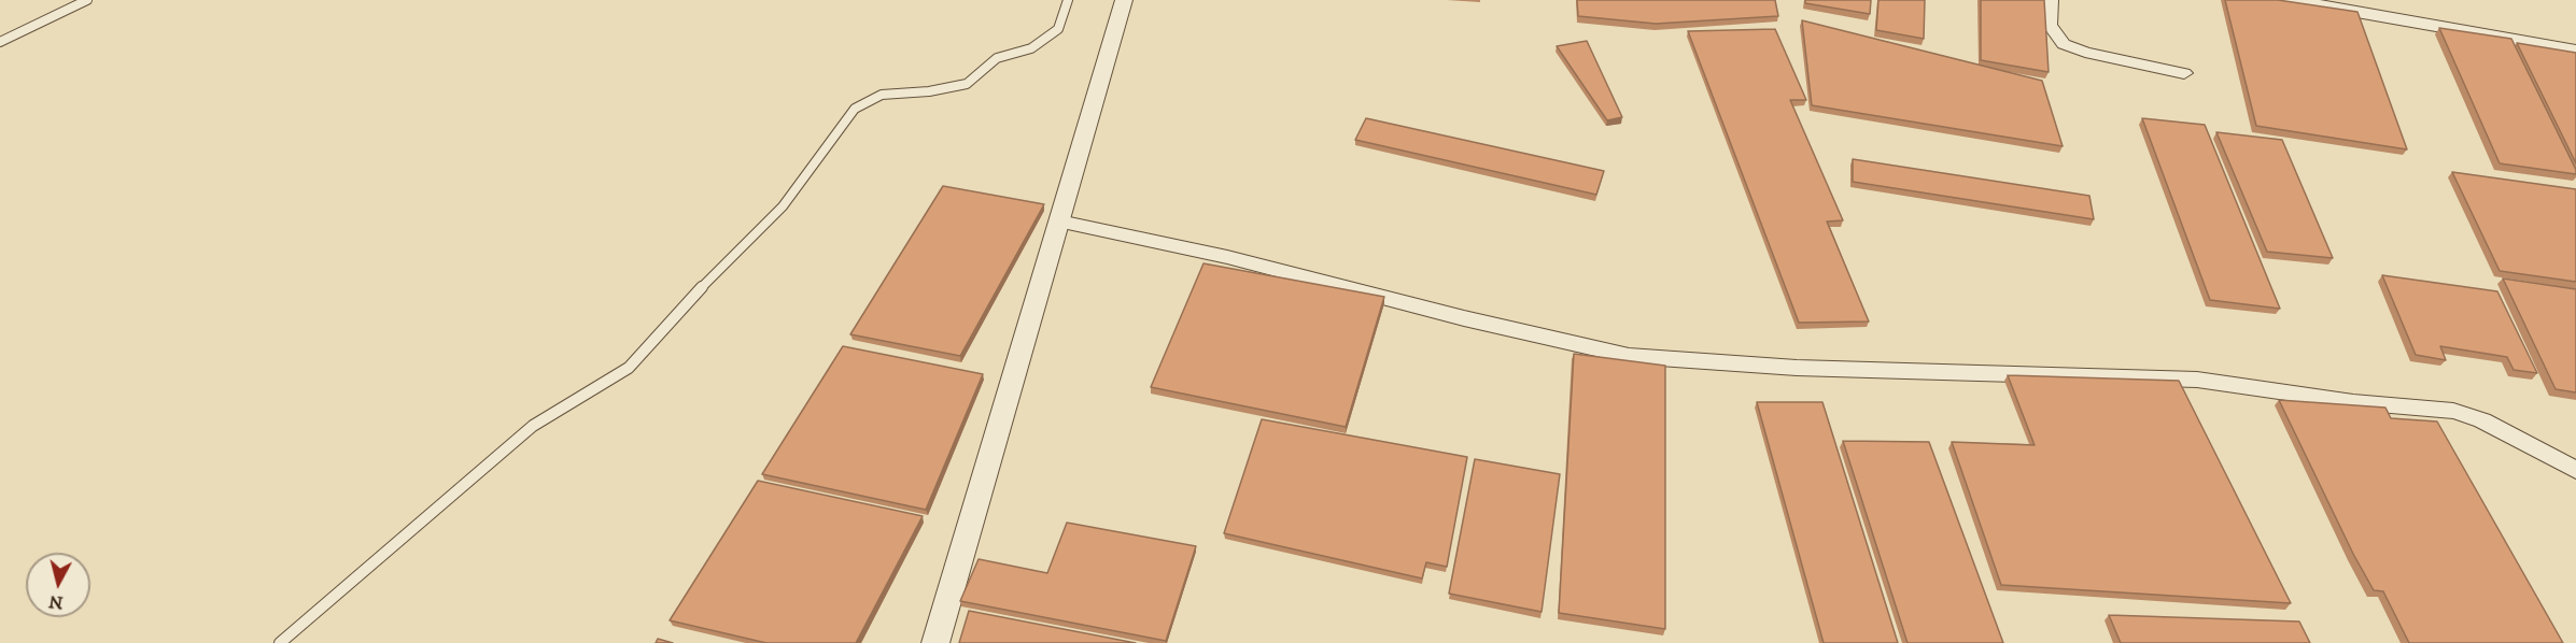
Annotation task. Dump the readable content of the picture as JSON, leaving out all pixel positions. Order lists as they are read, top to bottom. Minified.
{"north":"bottom"}
